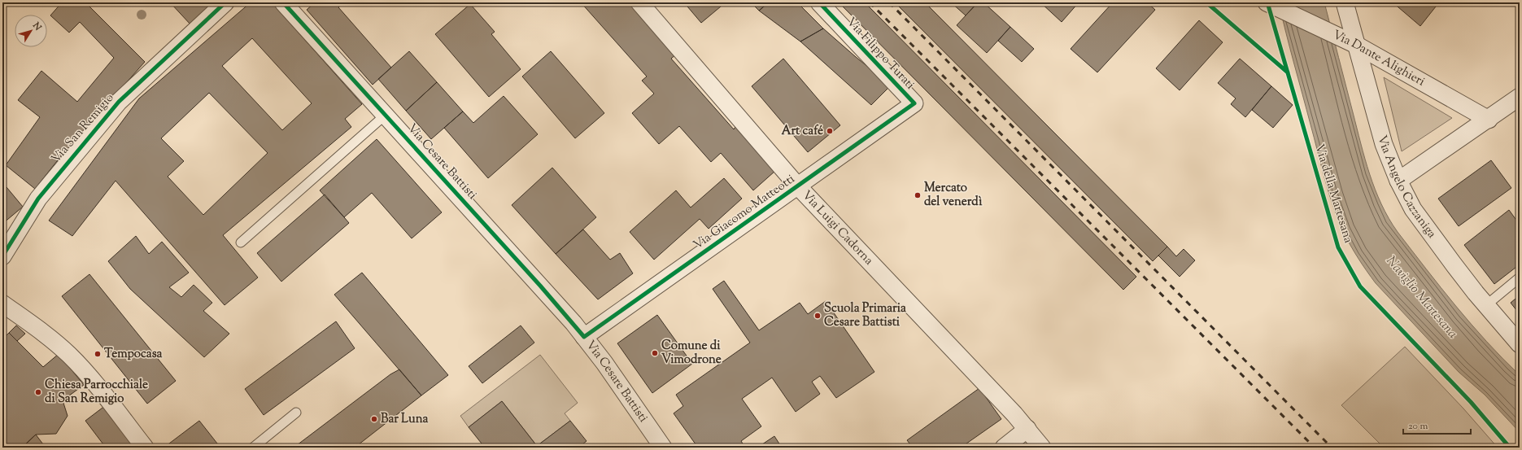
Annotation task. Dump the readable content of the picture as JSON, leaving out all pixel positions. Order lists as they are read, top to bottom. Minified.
{"streets":{"street":["Via Filippo Turati","Via Dante Alighieri","Via San Remigio","Via Cesare Battisti","Via Angelo Cazzaniga","Via Giacomo Matteotti","Via Luigi Cadorna"],"cycle path":["Via della Martesana"]},"crossings":[["Via Filippo Turati","Via Giacomo Matteotti"],["Via Dante Alighieri","Via Angelo Cazzaniga"],["Via Cesare Battisti","Via Giacomo Matteotti"],["Via Giacomo Matteotti","Via Luigi Cadorna"]],"water":["Naviglio Martesana"],"places":["Art café","Mercato del venerdì","Scuola Primaria Cesare Battisti","Comune di Vimodrone","Tempocasa","Chiesa Parrocchiale di San Remigio","Bar Luna"],"scale_bar":"20 m","north":"top right"}
